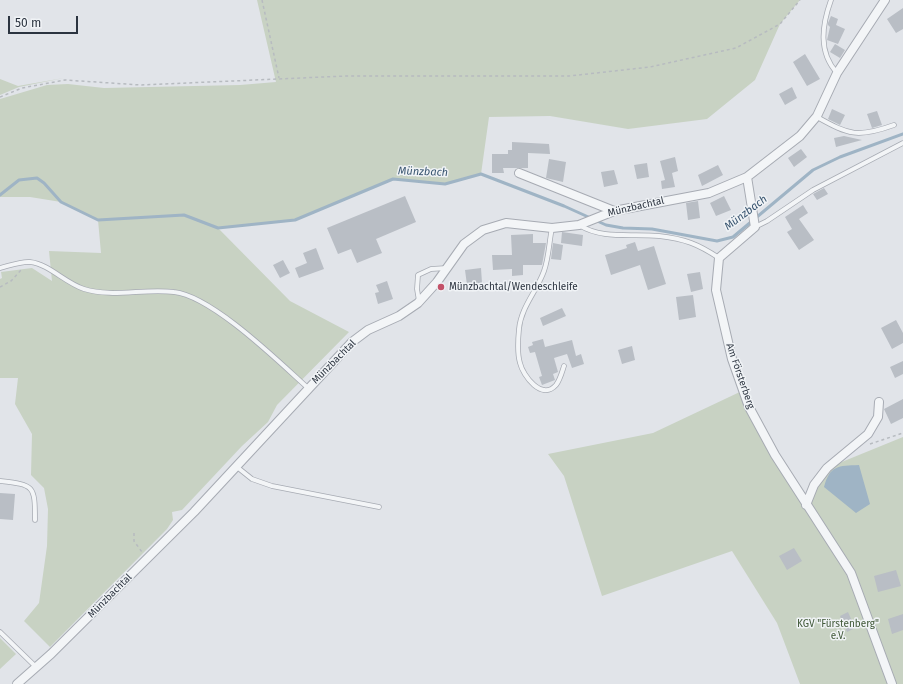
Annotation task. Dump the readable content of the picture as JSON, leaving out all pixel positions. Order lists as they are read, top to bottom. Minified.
{"streets":{"street":["Münzbachtal","Am Försterberg"]},"water":["Münzbach"],"parks":["KGV \"Fürstenberg\" e.V."],"places":["Münzbachtal/Wendeschleife"],"scale_bar":"50 m"}
